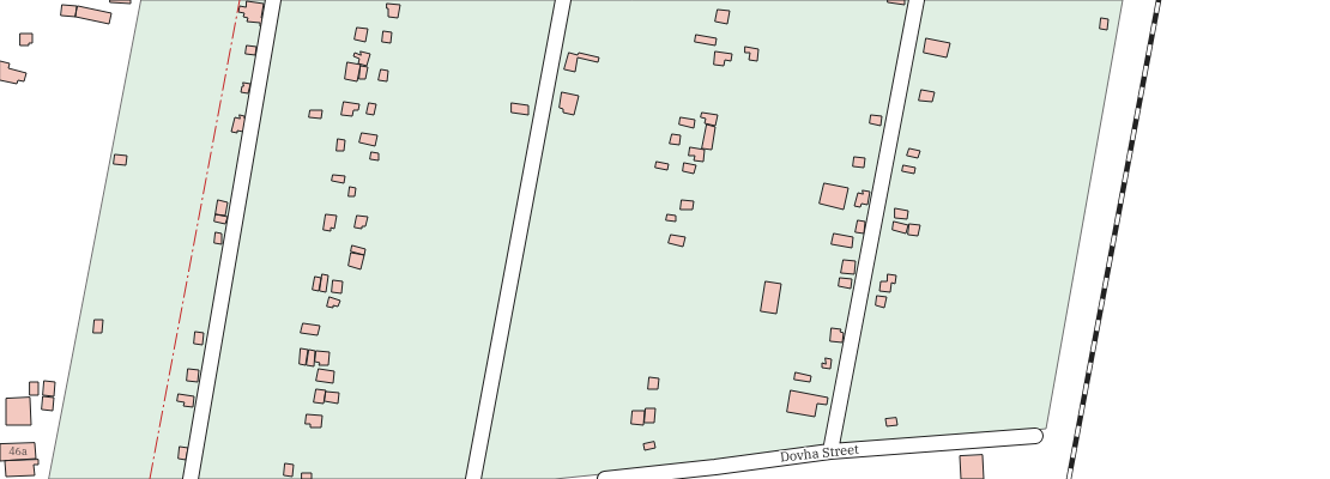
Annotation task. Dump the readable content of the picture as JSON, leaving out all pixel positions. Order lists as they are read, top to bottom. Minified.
{"streets":{"street":["Dovha Street"]},"house_numbers":["46а"]}
